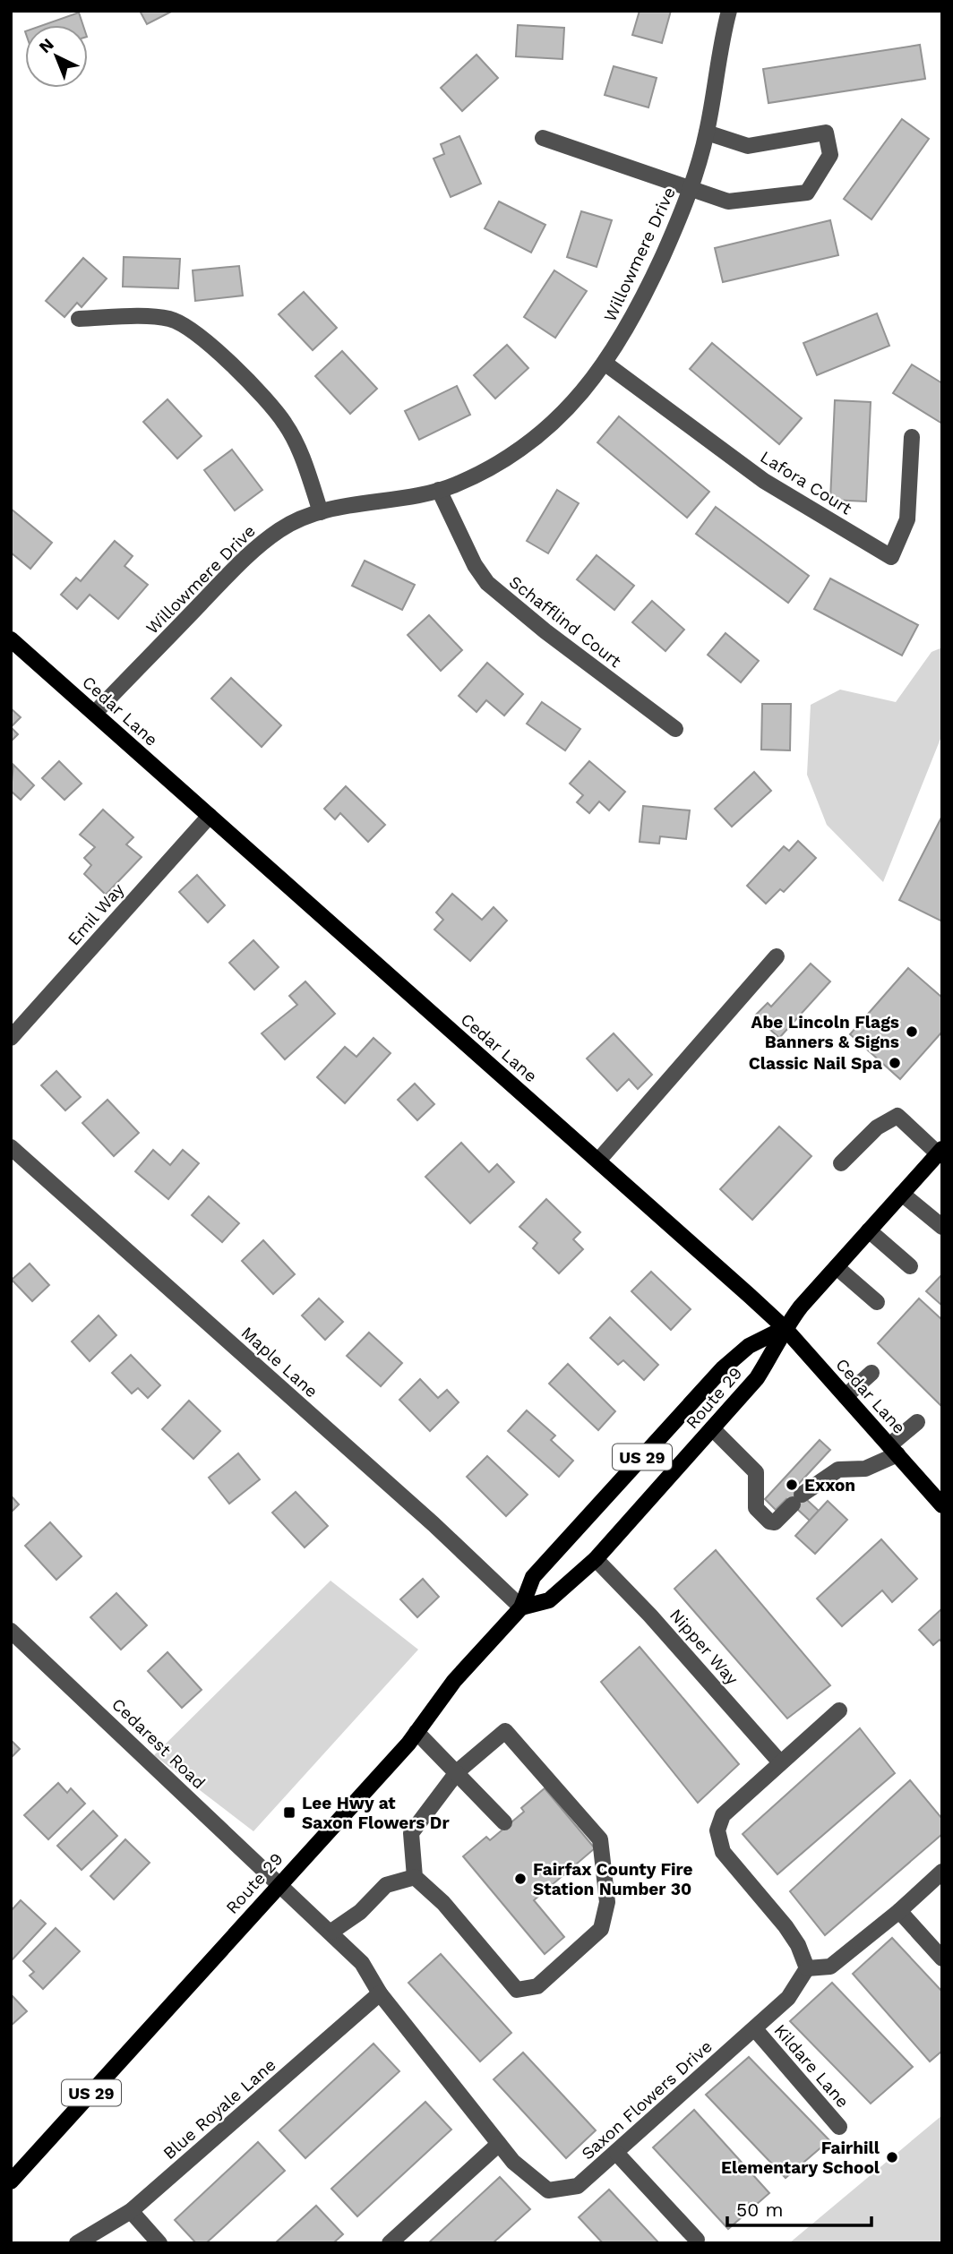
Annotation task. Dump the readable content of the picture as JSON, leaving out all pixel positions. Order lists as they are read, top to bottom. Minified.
{"streets":{"main road":["Cedar Lane","Route 29","US 29"],"street":["Willowmere Drive","Lafora Court","Schafflind Court","Emil Way","Maple Lane","Nipper Way","Cedarest Road","Kildare Lane","Saxon Flowers Drive","Blue Royale Lane"]},"crossings":[["Willowmere Drive","Lafora Court"],["Willowmere Drive","Schafflind Court"],["Willowmere Drive","Cedar Lane"],["Cedar Lane","Emil Way"],["Cedar Lane","Route 29"],["Maple Lane","Route 29"],["Route 29","Nipper Way"],["Route 29","Cedarest Road"],["Route 29","Saxon Flowers Drive"],["Cedarest Road","Saxon Flowers Drive"],["Kildare Lane","Saxon Flowers Drive"],["Saxon Flowers Drive","Blue Royale Lane"]],"places":{"other":["Abe Lincoln Flags Banners & Signs","Classic Nail Spa","Exxon","Fairfax County Fire Station Number 30","Fairhill Elementary School"],"transit":["Lee Hwy at Saxon Flowers Dr"]},"scale_bar":"50 m","north":"top left"}
